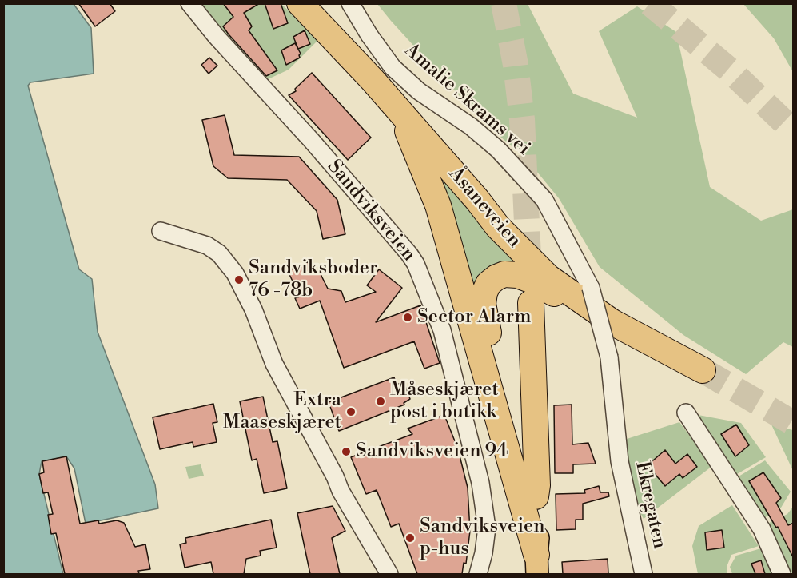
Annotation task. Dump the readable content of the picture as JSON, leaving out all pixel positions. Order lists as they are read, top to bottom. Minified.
{"streets":{"highway":["Åsaneveien"],"street":["Amalie Skrams vei","Sandviksveien","Ekregaten"]},"crossings":[["Amalie Skrams vei","Ekregaten"]],"places":["Sandviksboder 76 -78b","Sector Alarm","Måseskjæret post i butikk","Extra Maaseskjæret","Sandviksveien 94","Sandviksveien p-hus"]}
